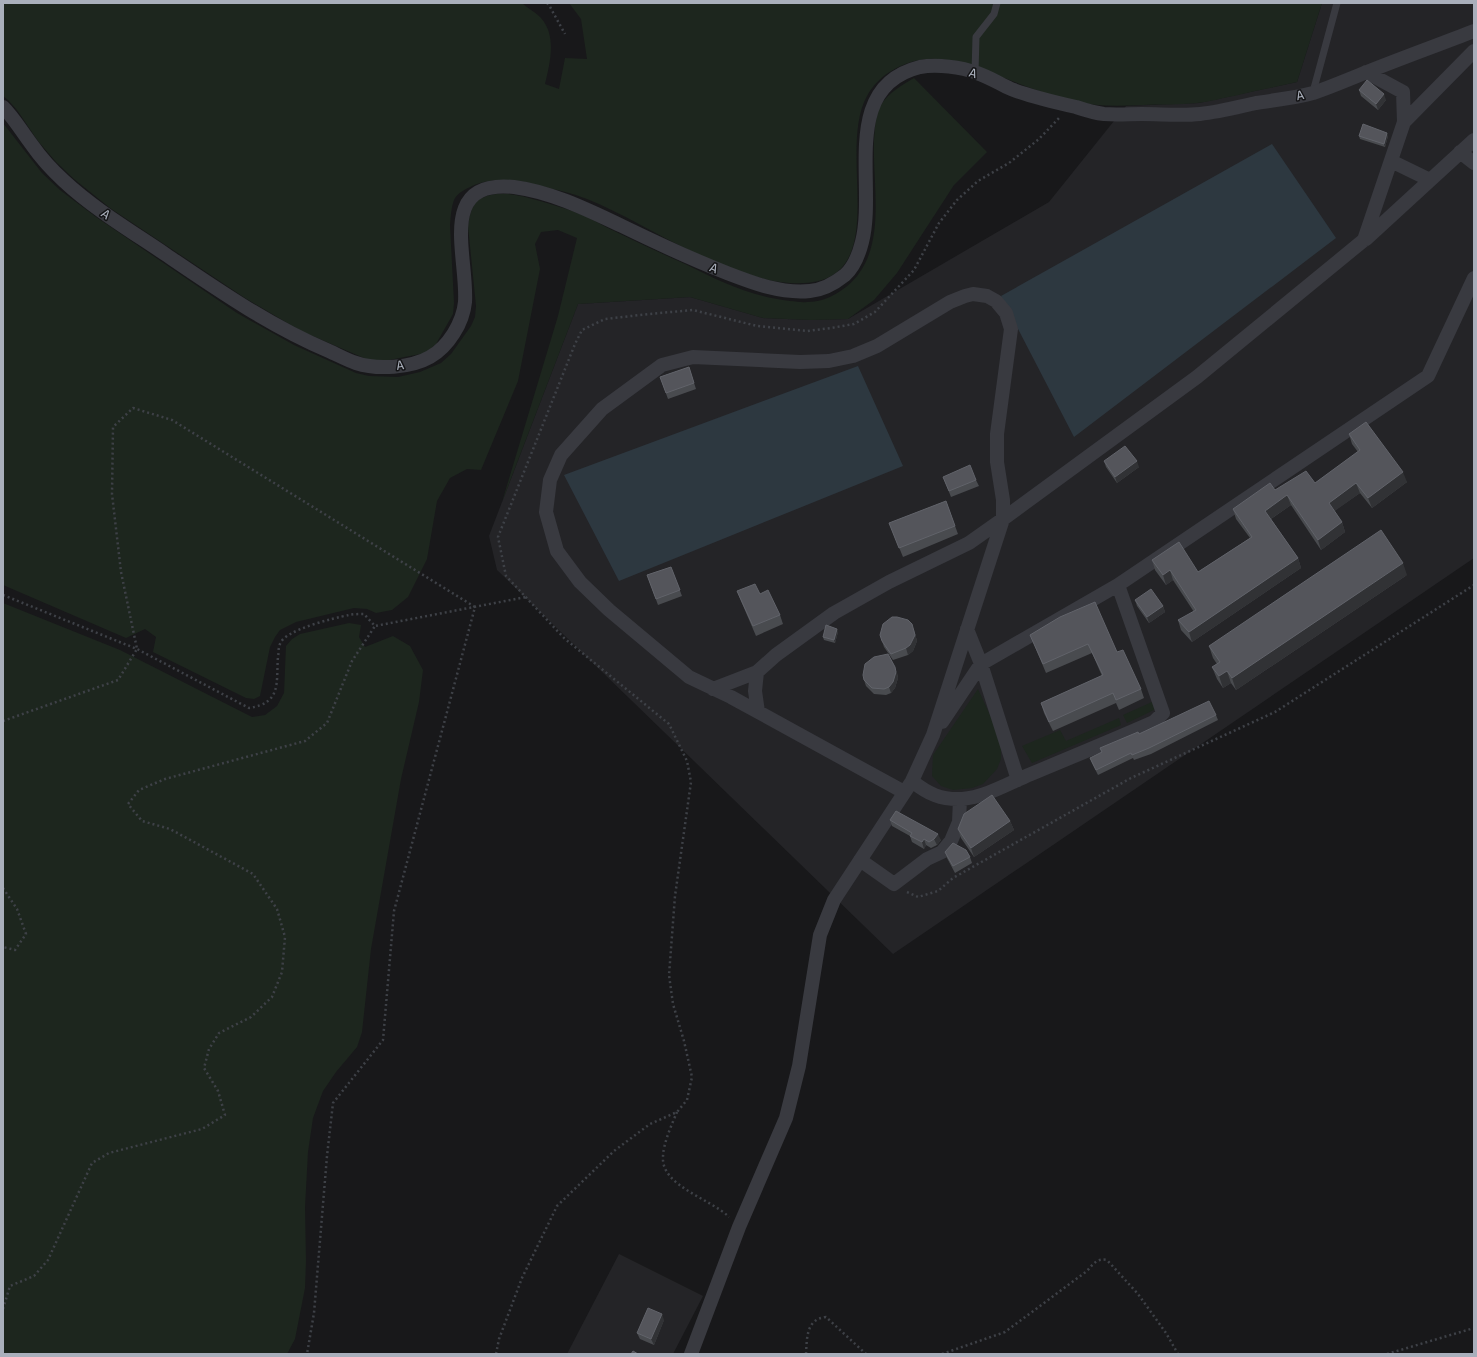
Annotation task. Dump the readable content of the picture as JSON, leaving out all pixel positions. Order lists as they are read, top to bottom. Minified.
{"streets":{"street":["A"]}}
